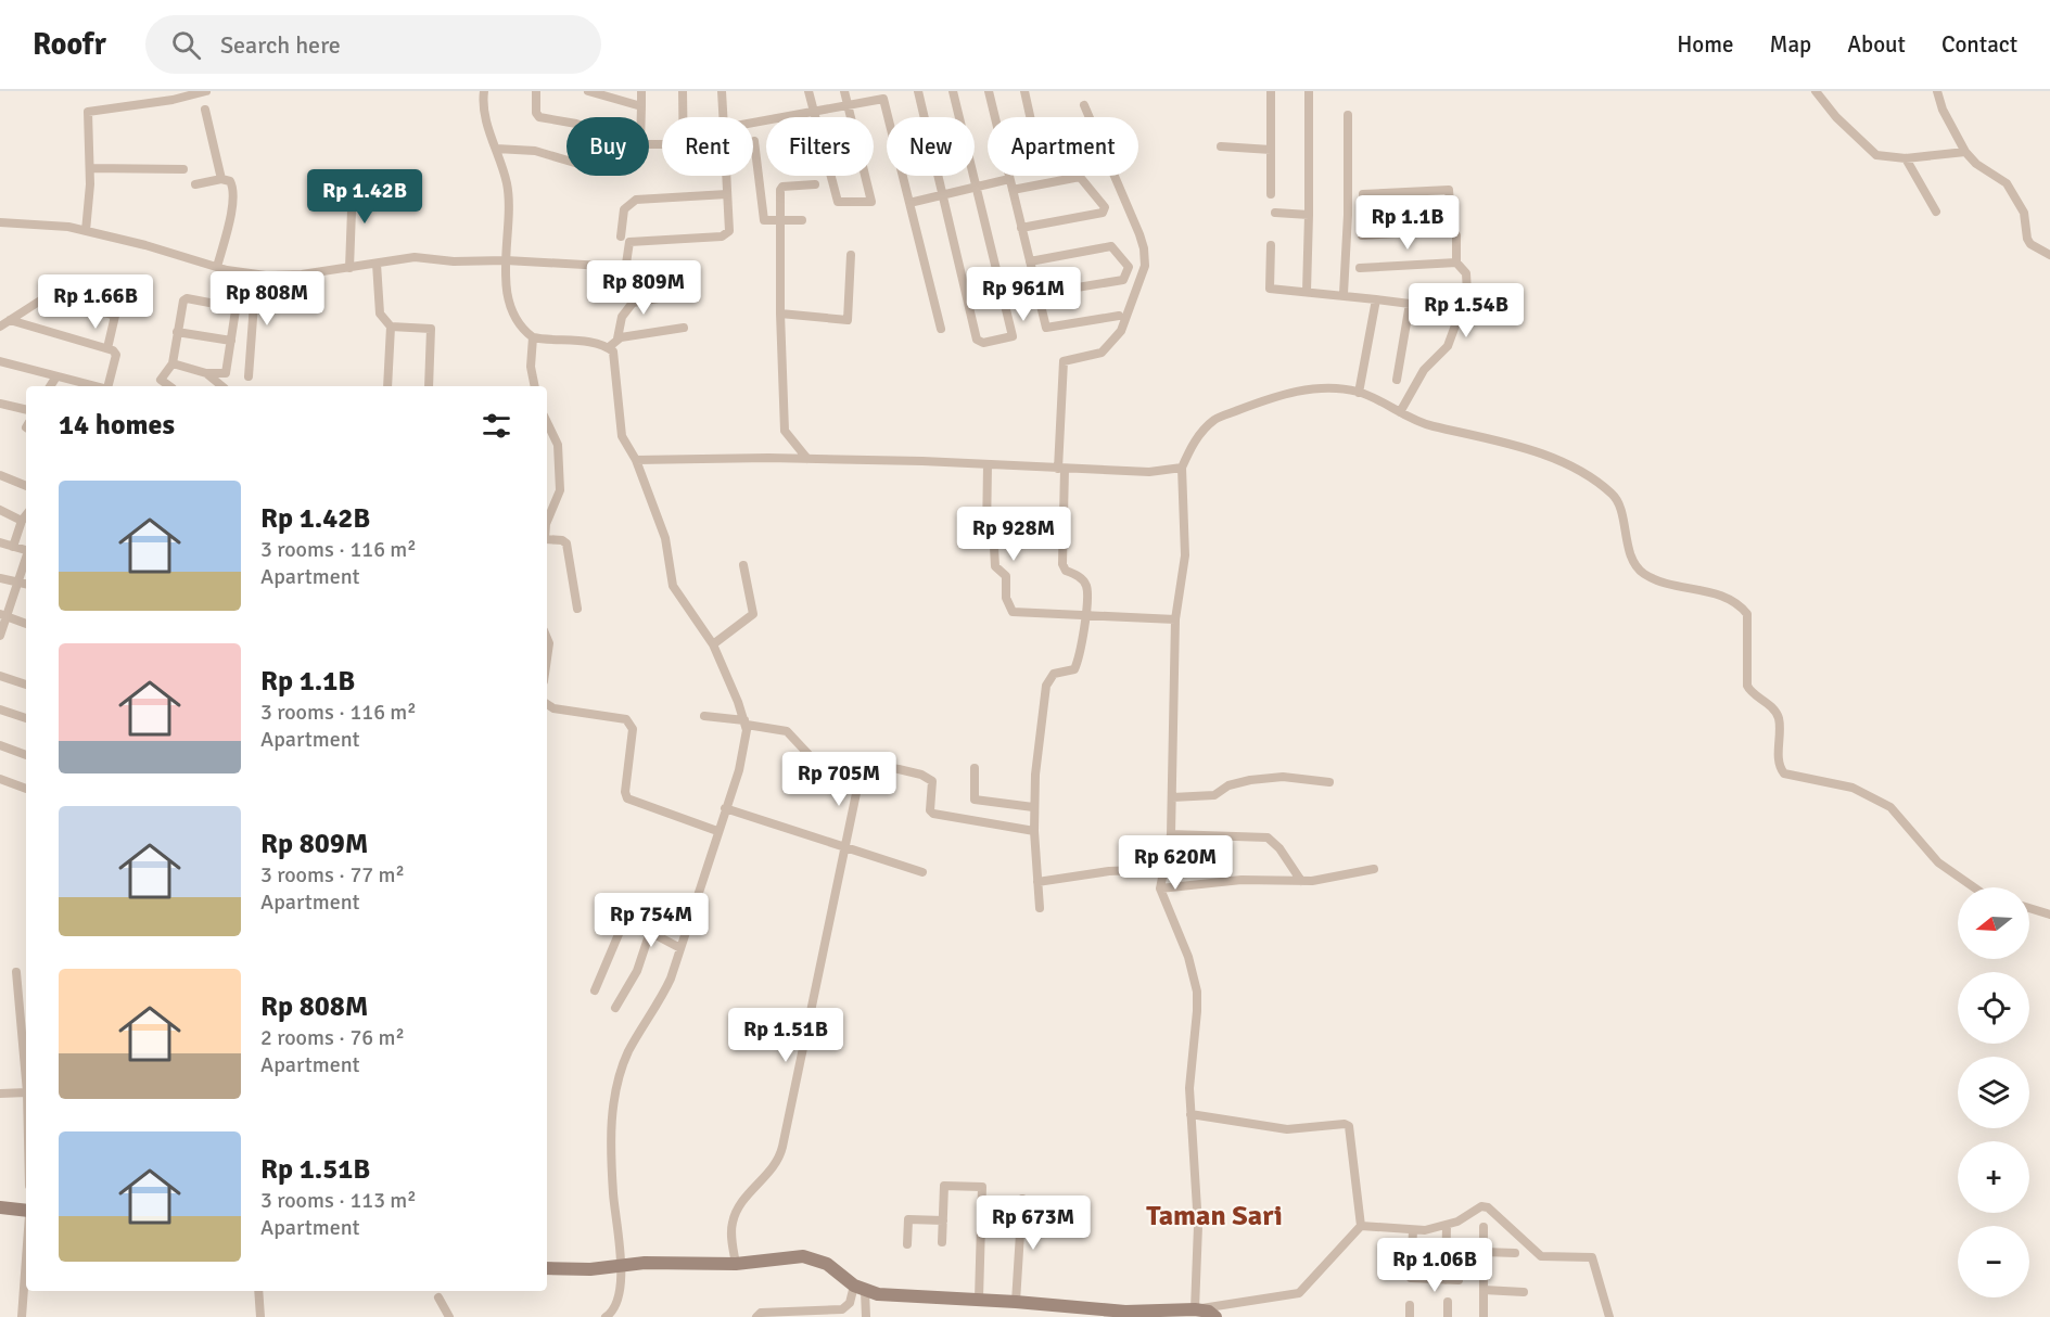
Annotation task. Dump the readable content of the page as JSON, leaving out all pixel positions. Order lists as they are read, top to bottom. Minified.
{"districts":["Taman Sari"],"north":"left","page":{"header":"Roofr","search":"Search here","nav":["Home","Map","About","Contact"],"chip":["Buy","Rent","Filters","New","Apartment"],"price":["Rp 1.42B","Rp 1.1B","Rp 809M","Rp 961M","Rp 808M","Rp 1.66B","Rp 1.54B","Rp 928M","Rp 705M","Rp 620M","Rp 754M","Rp 1.51B","Rp 673M","Rp 1.06B"],"heading":"14 homes","list":[{"name":"Rp 1.42B","note":"3 rooms · 116 m² · Apartment"},{"name":"Rp 1.1B","note":"3 rooms · 116 m² · Apartment"},{"name":"Rp 809M","note":"3 rooms · 77 m² · Apartment"},{"name":"Rp 808M","note":"2 rooms · 76 m² · Apartment"},{"name":"Rp 1.51B","note":"3 rooms · 113 m² · Apartment"}],"map_buttons":["+","−"]}}
